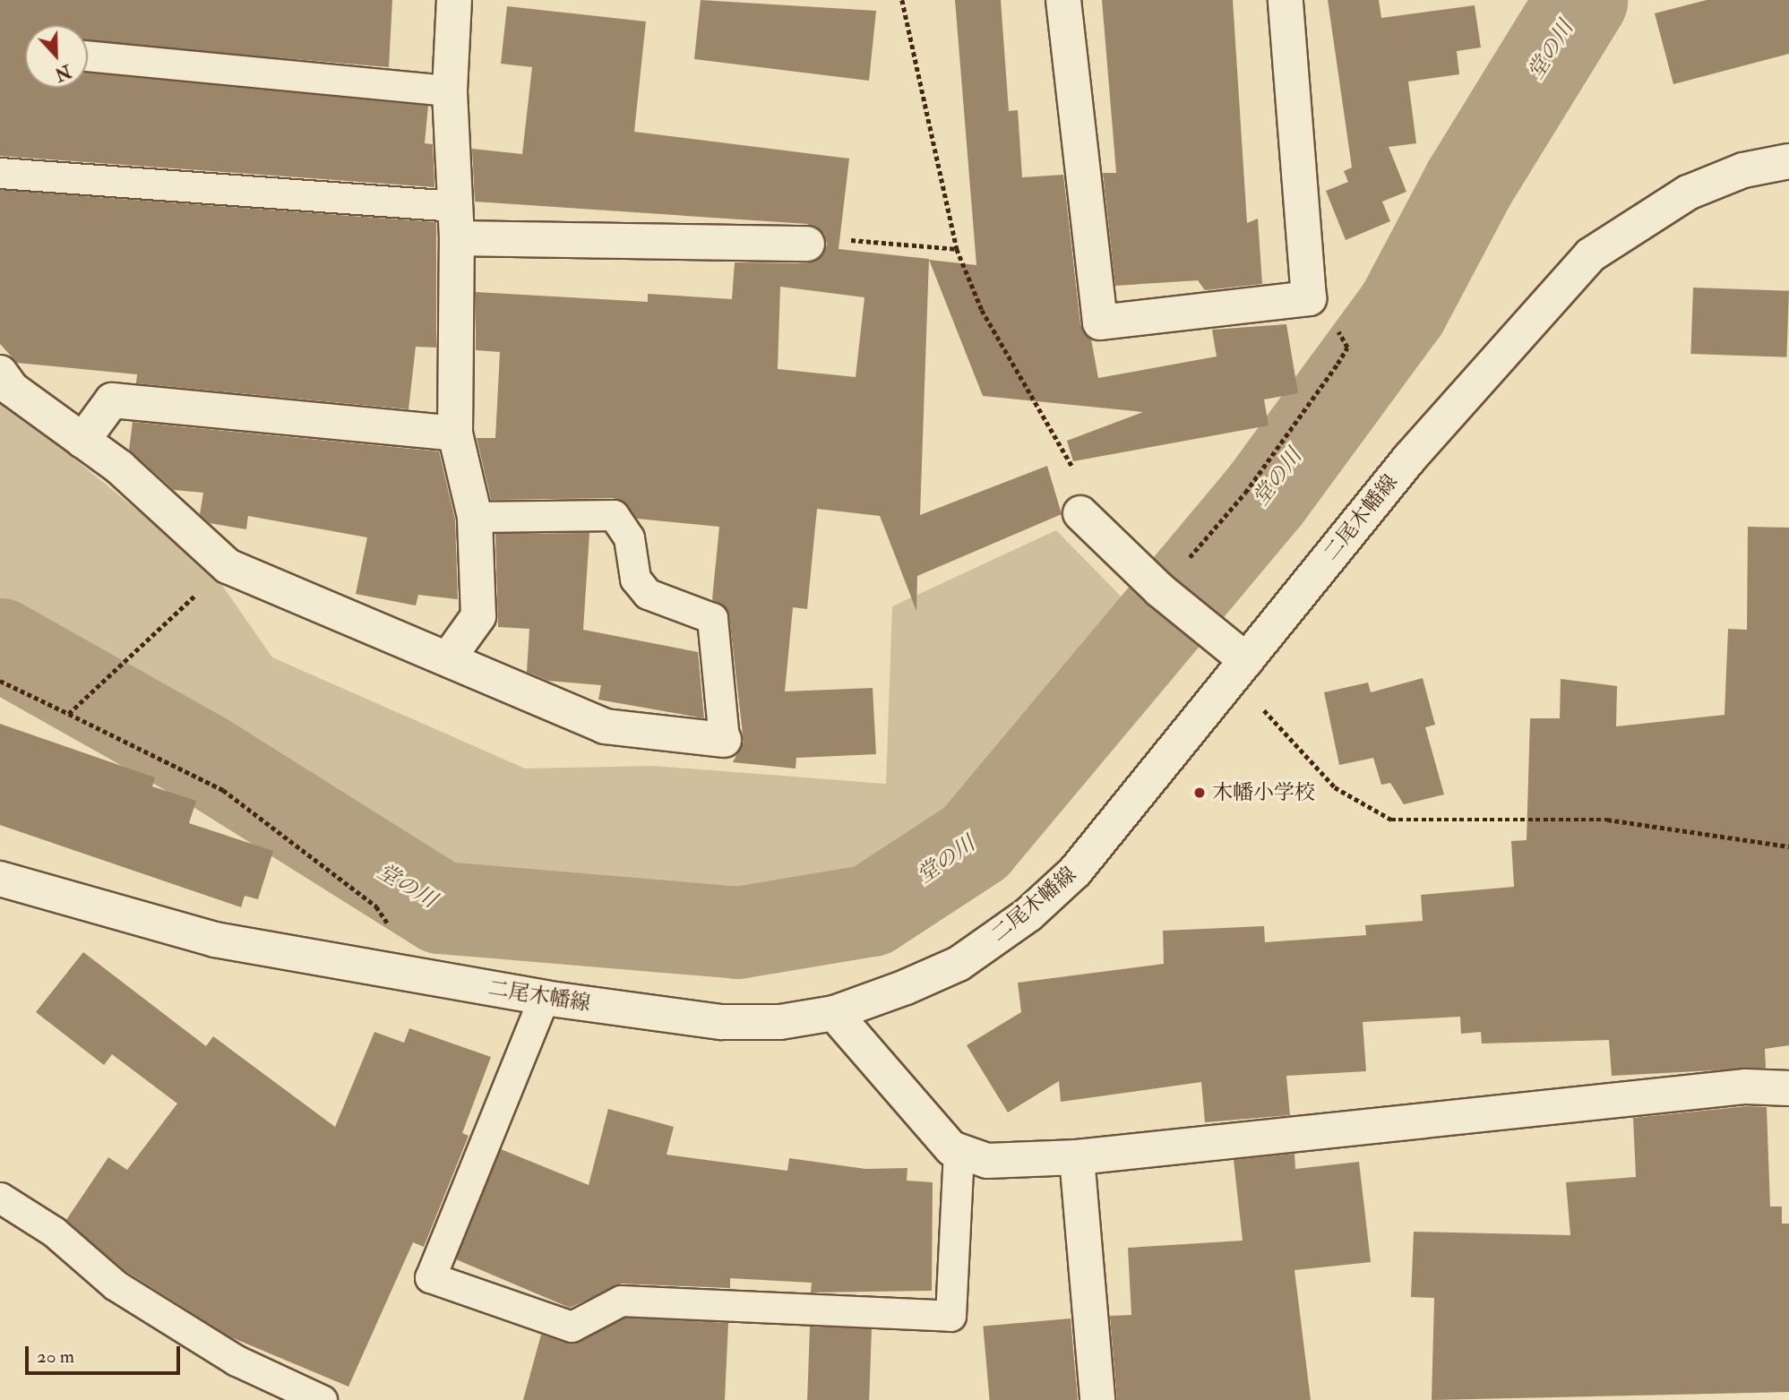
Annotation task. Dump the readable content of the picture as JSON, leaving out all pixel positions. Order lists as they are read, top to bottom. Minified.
{"streets":{"street":["二尾木幡線"]},"water":["堂の川"],"places":["木幡小学校"],"scale_bar":"20 m","north":"bottom"}
